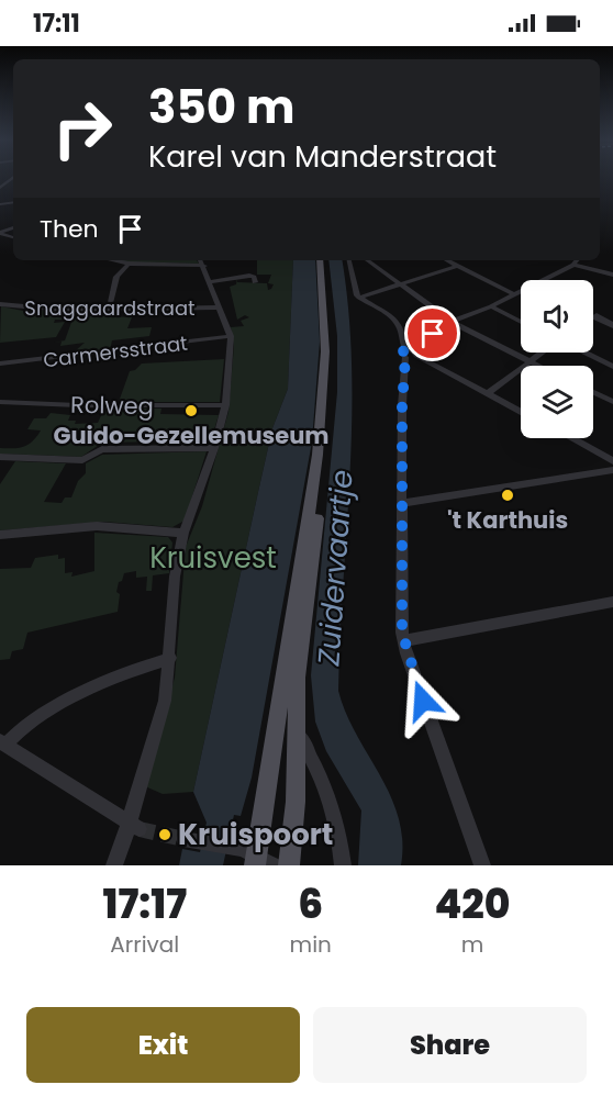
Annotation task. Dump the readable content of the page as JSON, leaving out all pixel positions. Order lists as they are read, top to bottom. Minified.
{"streets":{"street":["Snaggaardstraat","Carmersstraat","Rolweg"]},"water":["Zuidervaartje"],"parks":["Kruisvest"],"places":["Guido-Gezellemuseum","'t Karthuis","Kruispoort"],"page":{"status":"17:11","turn":["350 m","Karel van Manderstraat"],"then":"Then","eta":["17:17","Arrival","6","min","420","m"],"buttons":["Exit","Share"]}}
